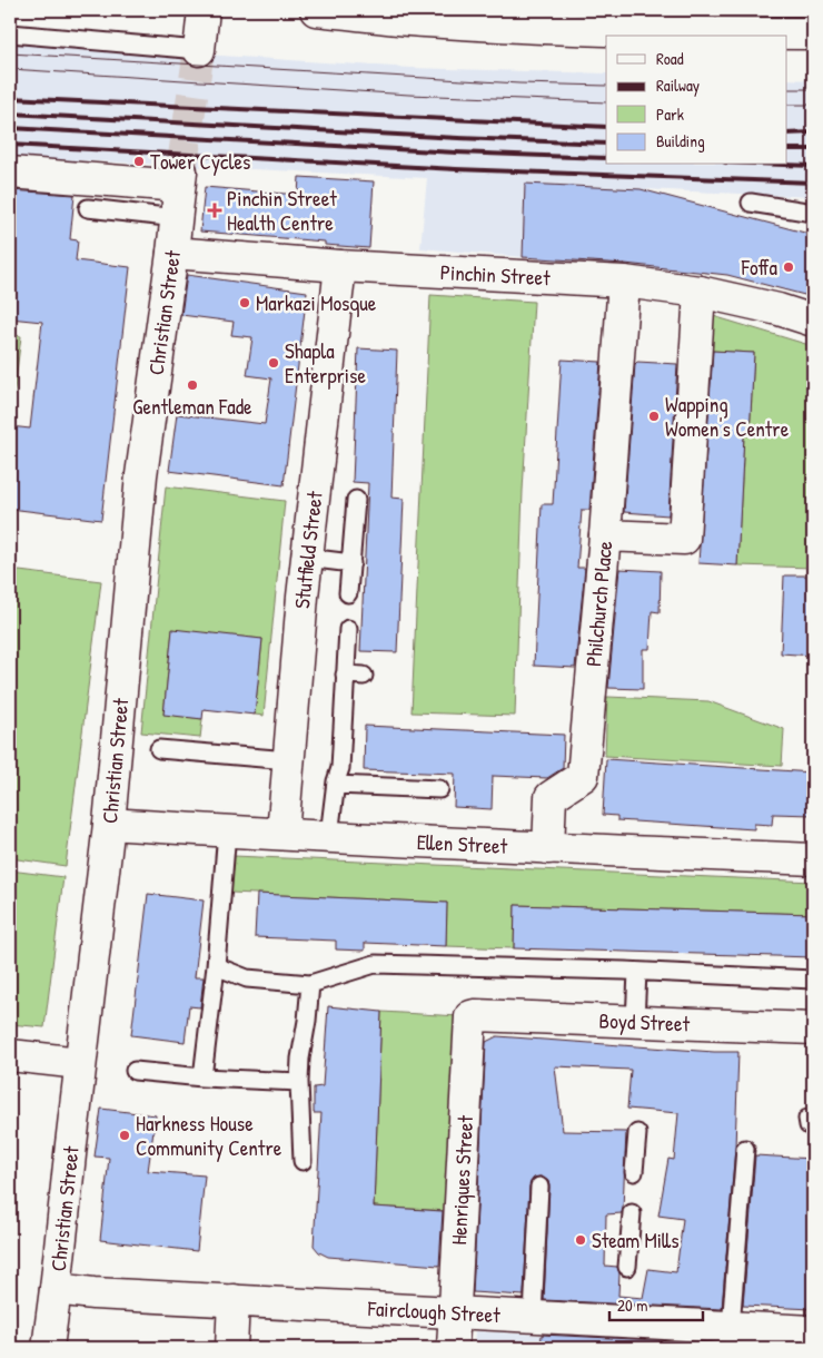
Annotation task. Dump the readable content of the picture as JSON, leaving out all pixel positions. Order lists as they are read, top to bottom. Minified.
{"streets":{"street":["Pinchin Street","Christian Street","Stutfield Street","Philchurch Place","Ellen Street","Boyd Street","Henriques Street","Fairclough Street"]},"crossings":[["Pinchin Street","Christian Street"],["Pinchin Street","Stutfield Street"],["Pinchin Street","Philchurch Place"],["Christian Street","Ellen Street"],["Christian Street","Fairclough Street"],["Stutfield Street","Ellen Street"],["Philchurch Place","Ellen Street"],["Boyd Street","Henriques Street"],["Henriques Street","Fairclough Street"]],"places":{"other":["Tower Cycles","Foffa","Markazi Mosque","Shapla Enterprise","Gentleman Fade","Wapping Women's Centre","Harkness House Community Centre","Steam Mills"],"health":["Pinchin Street Health Centre"]},"legend":["Road","Railway","Park","Building"],"scale_bar":"20 m"}
